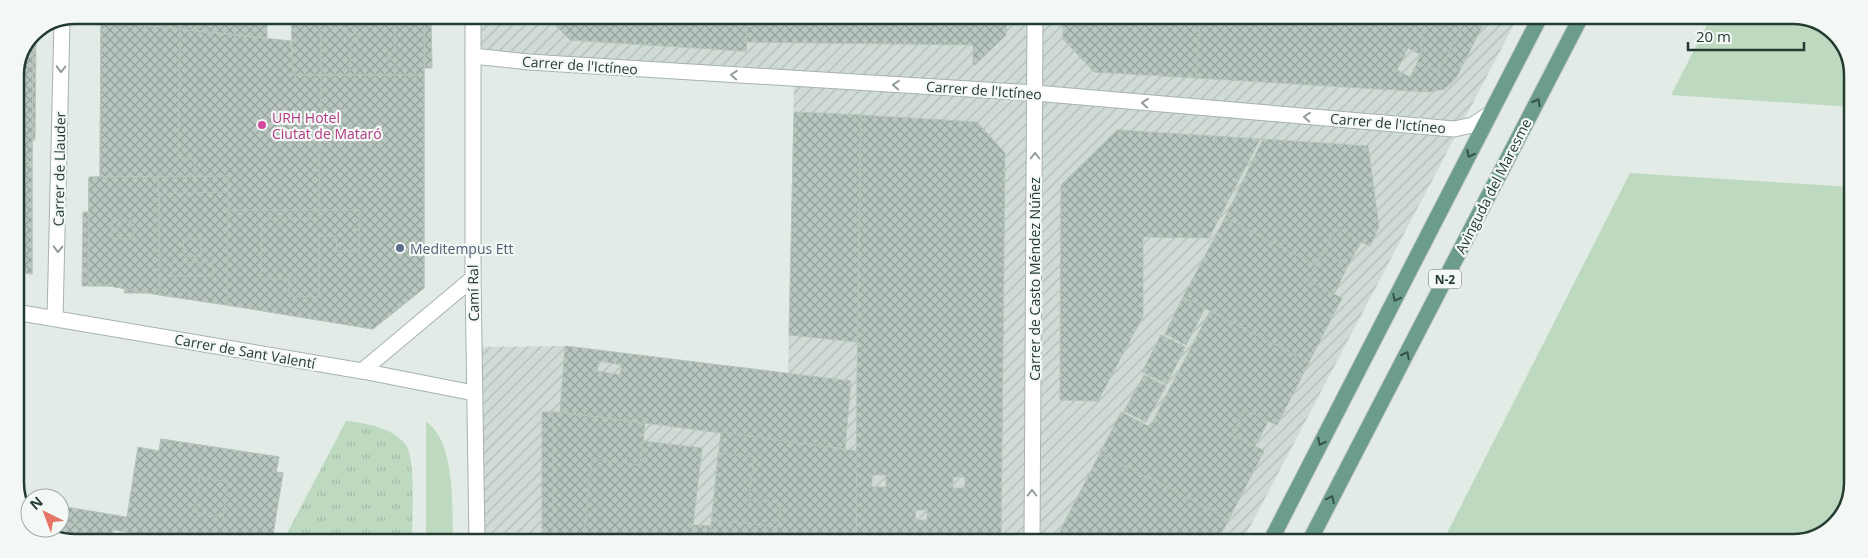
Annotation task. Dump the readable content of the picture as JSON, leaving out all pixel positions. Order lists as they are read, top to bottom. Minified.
{"streets":{"main road":["Avinguda del Maresme","N-2"],"street":["Carrer de l'Ictíneo","Carrer de Llauder","Carrer de Casto Méndez Núñez","Camí Ral","Carrer de Sant Valentí"]},"crossings":[["Carrer de l'Ictíneo","Carrer de Casto Méndez Núñez"],["Carrer de l'Ictíneo","N-2"],["Carrer de l'Ictíneo","Camí Ral"],["Carrer de Llauder","Carrer de Sant Valentí"],["Camí Ral","Carrer de Sant Valentí"]],"one_way":["Carrer de l'Ictíneo","Carrer de Llauder","Carrer de Casto Méndez Núñez"],"places":["URH Hotel Ciutat de Mataró","Meditempus Ett"],"scale_bar":"20 m","north":"top left"}
